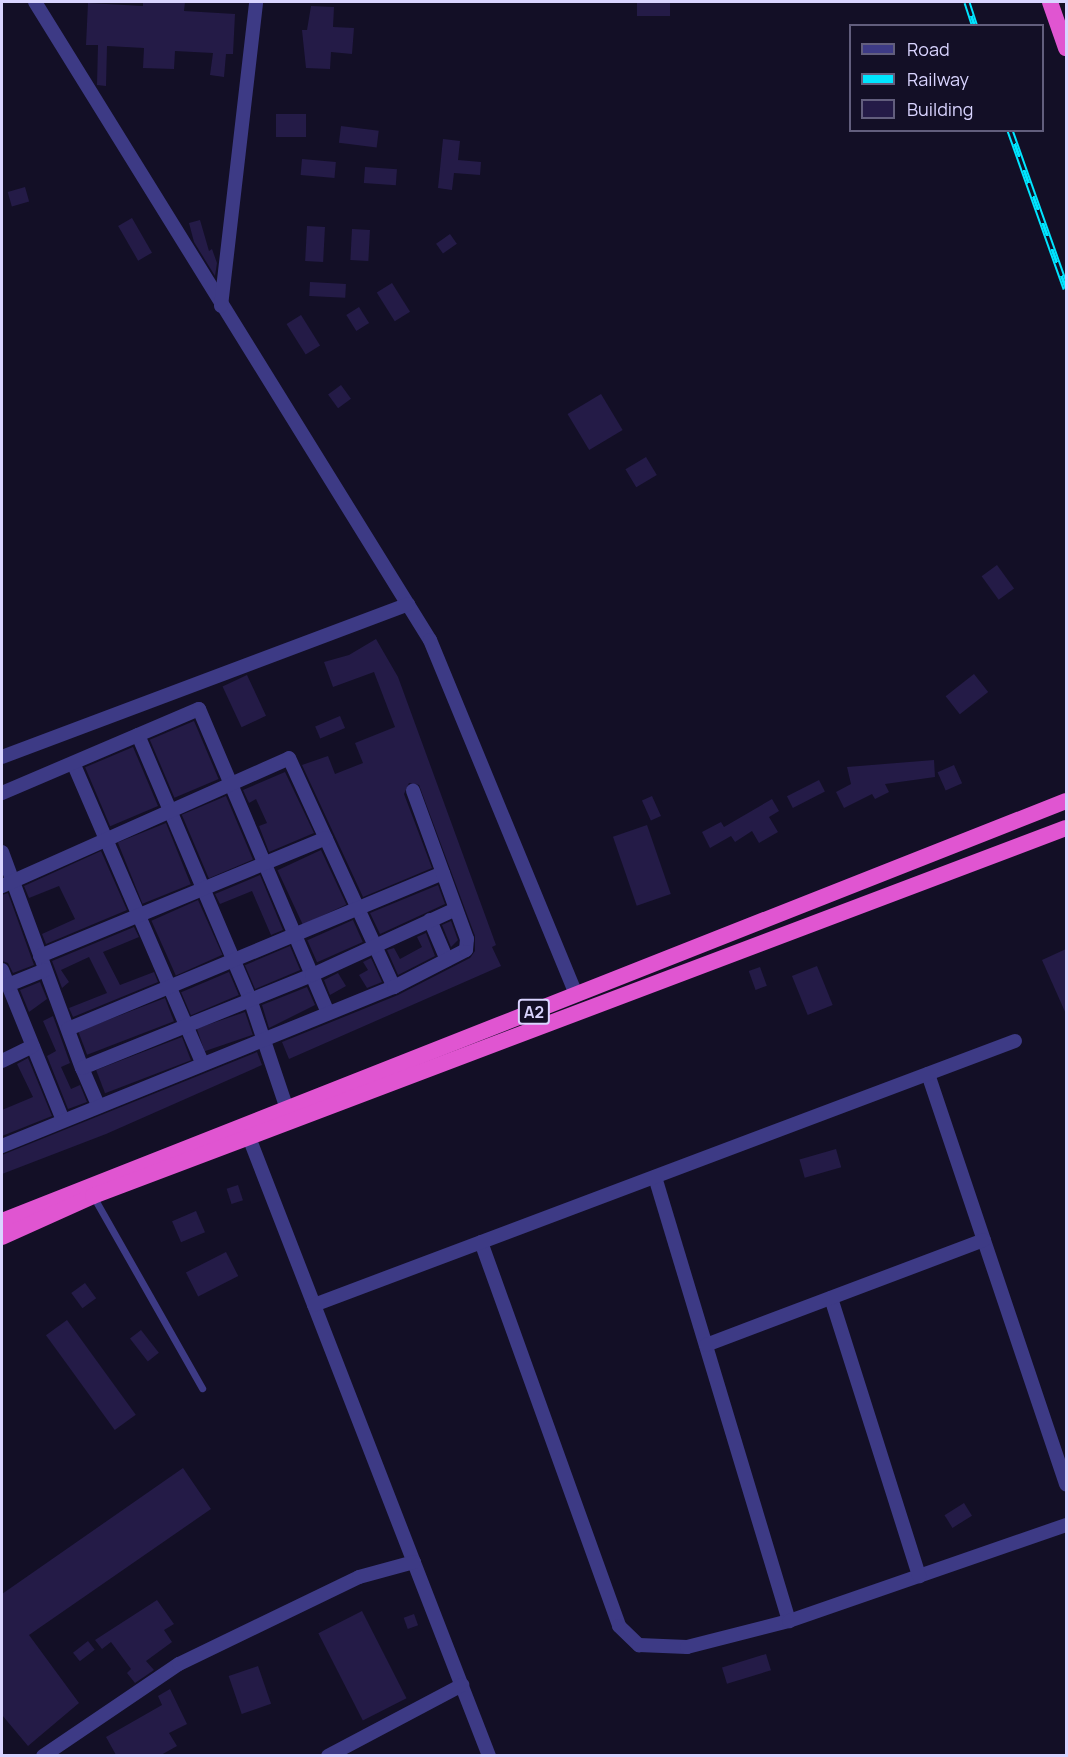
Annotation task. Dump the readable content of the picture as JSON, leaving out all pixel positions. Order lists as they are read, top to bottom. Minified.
{"streets":{"highway":["A2"]},"legend":["Road","Railway","Building"]}
